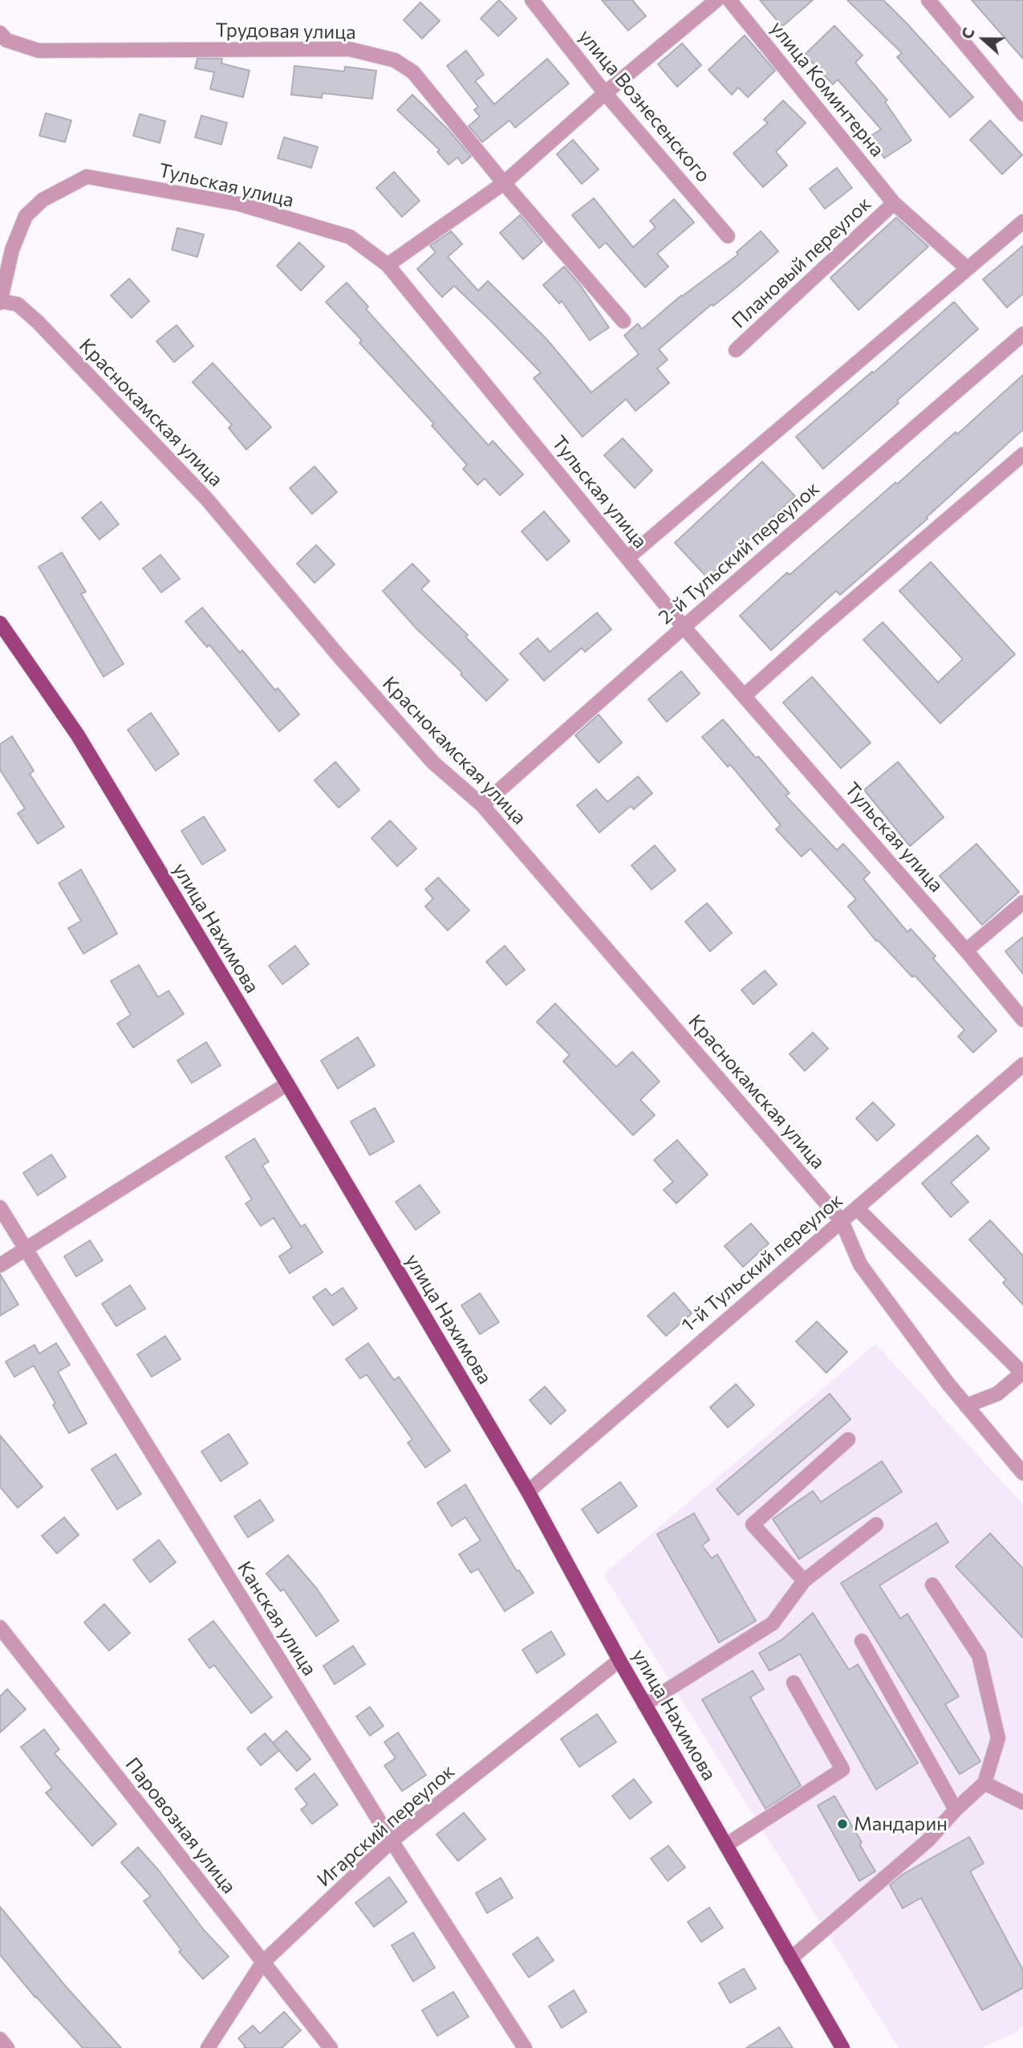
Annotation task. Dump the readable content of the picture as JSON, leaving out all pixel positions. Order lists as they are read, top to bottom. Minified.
{"streets":{"main road":["улица Нахимова"],"street":["Трудовая улица","улица Коминтерна","улица Вознесенского","Тульская улица","Плановый переулок","Краснокамская улица","2-й Тульский переулок","1-й Тульский переулок","Канская улица","Паровозная улица","Игарский переулок"]},"crossings":[["улица Коминтерна","Плановый переулок"],["Тульская улица","Краснокамская улица"],["Тульская улица","2-й Тульский переулок"],["Краснокамская улица","2-й Тульский переулок"],["Краснокамская улица","1-й Тульский переулок"],["улица Нахимова","1-й Тульский переулок"],["улица Нахимова","Игарский переулок"],["Канская улица","Игарский переулок"],["Паровозная улица","Игарский переулок"]],"places":["Мандарин"],"north":"left"}
